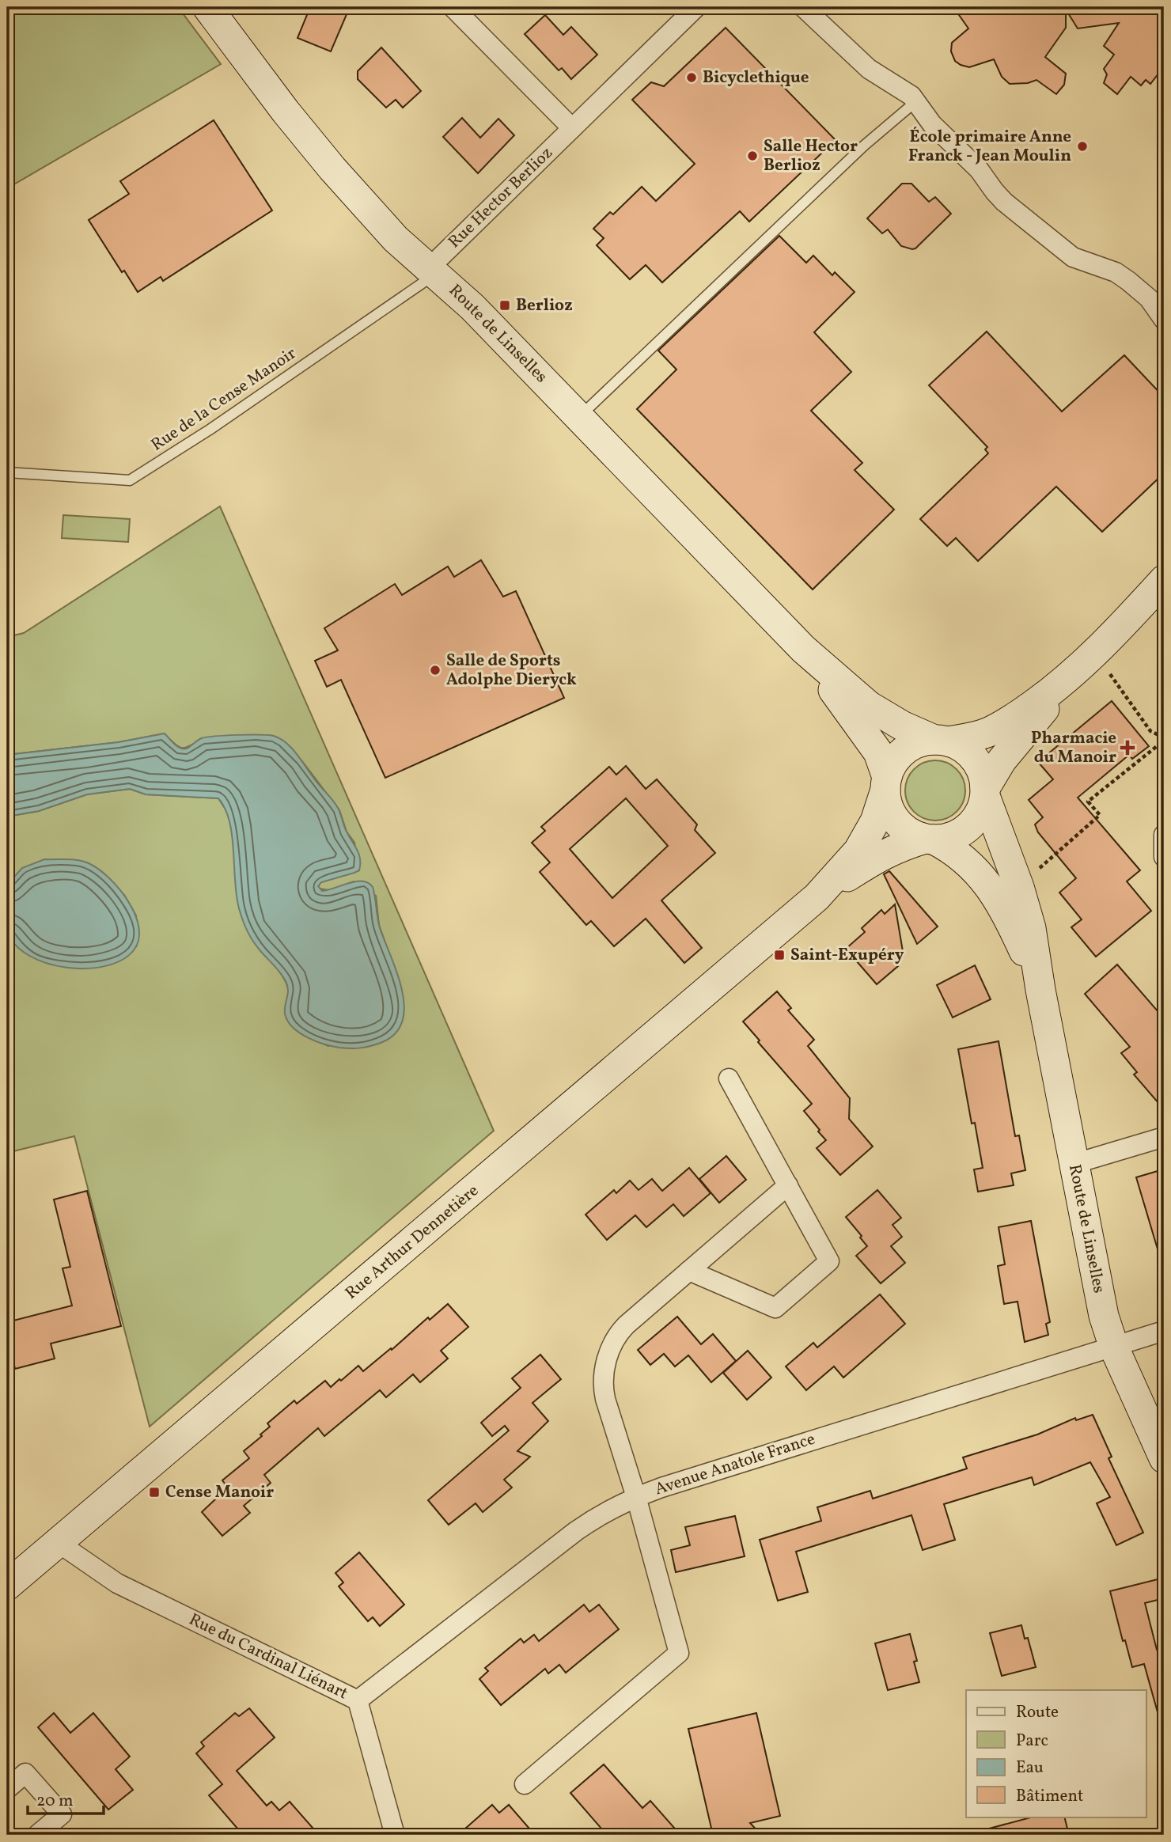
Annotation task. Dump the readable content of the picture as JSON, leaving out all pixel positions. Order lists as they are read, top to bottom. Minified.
{"streets":{"street":["Rue Hector Berlioz","Route de Linselles","Rue Arthur Dennetière","Avenue Anatole France","Rue du Cardinal Liénart"],"lane":["Rue de la Cense Manoir"]},"crossings":[["Rue Hector Berlioz","Route de Linselles"],["Rue Hector Berlioz","Rue de la Cense Manoir"],["Route de Linselles","Rue de la Cense Manoir"],["Route de Linselles","Rue Arthur Dennetière"],["Route de Linselles","Avenue Anatole France"],["Rue Arthur Dennetière","Rue du Cardinal Liénart"],["Avenue Anatole France","Rue du Cardinal Liénart"]],"places":{"other":["Bicyclethique","École primaire Anne Franck - Jean Moulin","Salle Hector Berlioz","Salle de Sports Adolphe Dieryck"],"transit":["Berlioz","Saint-Exupéry","Cense Manoir"],"health":["Pharmacie du Manoir"]},"legend":["Route","Parc","Eau","Bâtiment"],"scale_bar":"20 m"}
